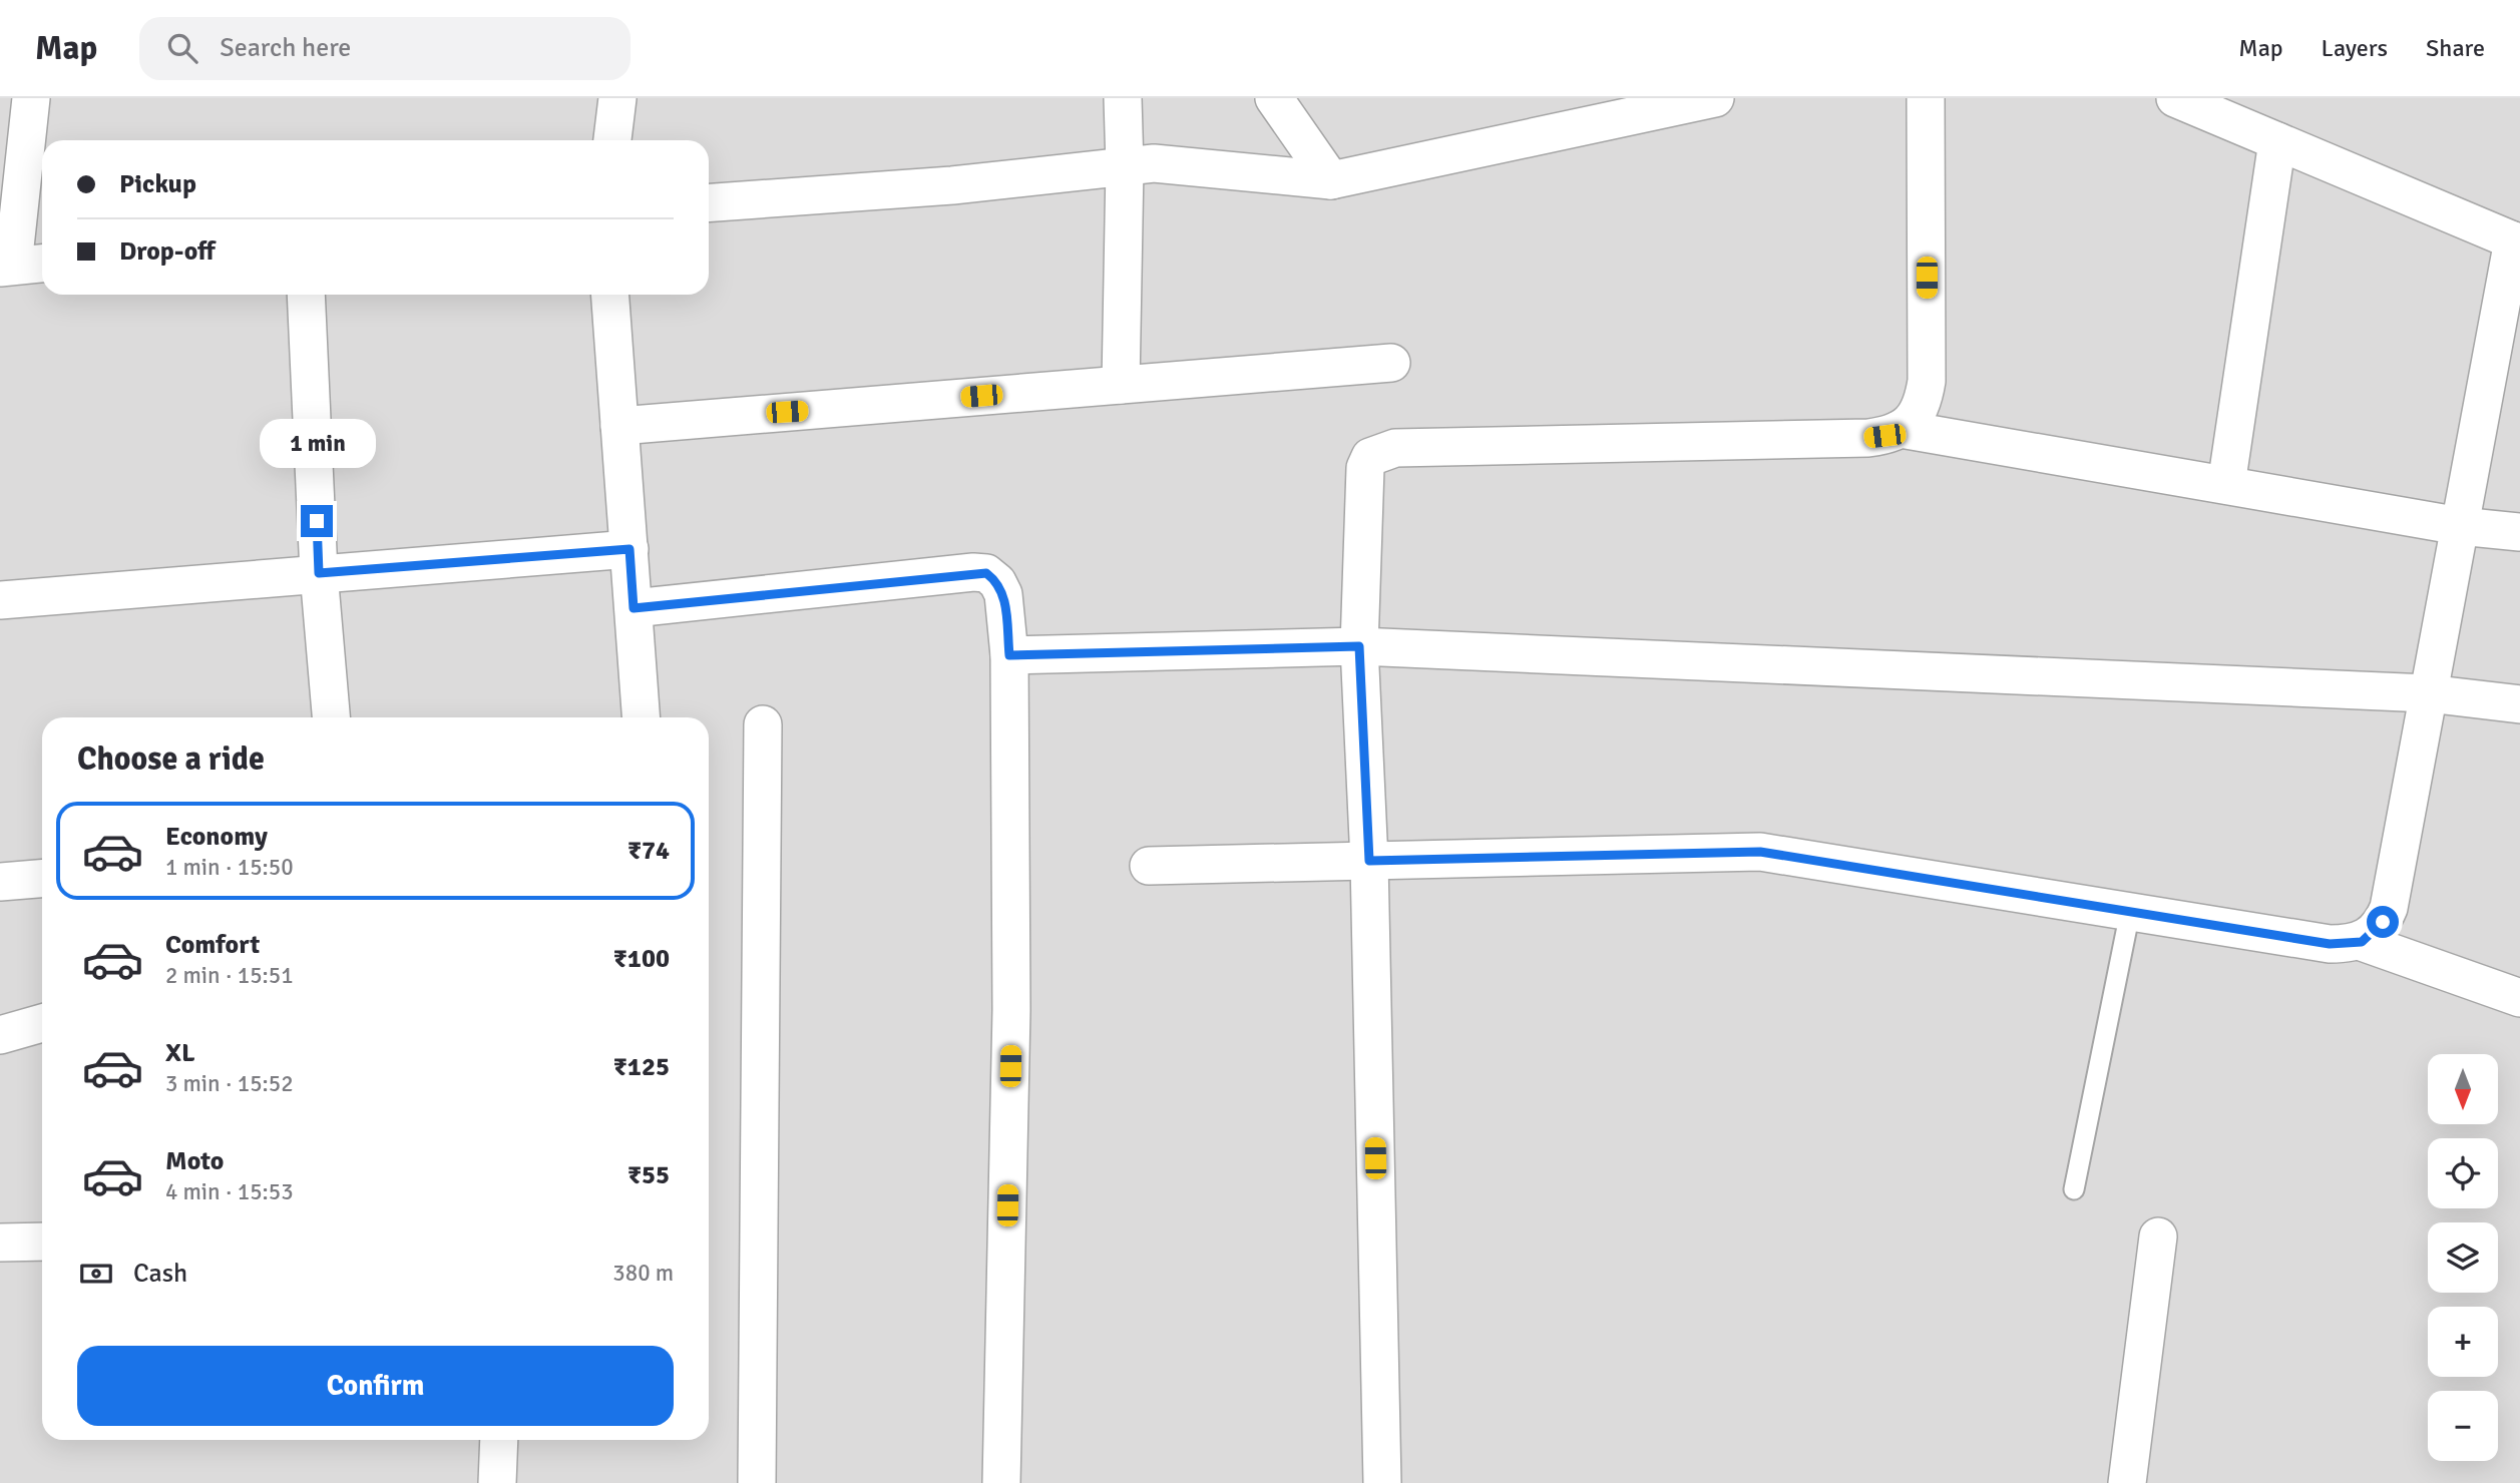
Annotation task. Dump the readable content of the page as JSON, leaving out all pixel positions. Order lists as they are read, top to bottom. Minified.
{"north":"bottom","page":{"header":"Map","search":"Search here","nav":["Map","Layers","Share"],"banner":["Pickup","Drop-off"],"bubble":"1 min","heading":"Choose a ride","list":[{"name":"Economy","note":"1 min · 15:50","value":"₹74"},{"name":"Comfort","note":"2 min · 15:51","value":"₹100"},{"name":"XL","note":"3 min · 15:52","value":"₹125"},{"name":"Moto","note":"4 min · 15:53","value":"₹55"}],"map_buttons":["+","−"],"pay":["Cash","380 m"],"buttons":"Confirm"}}
